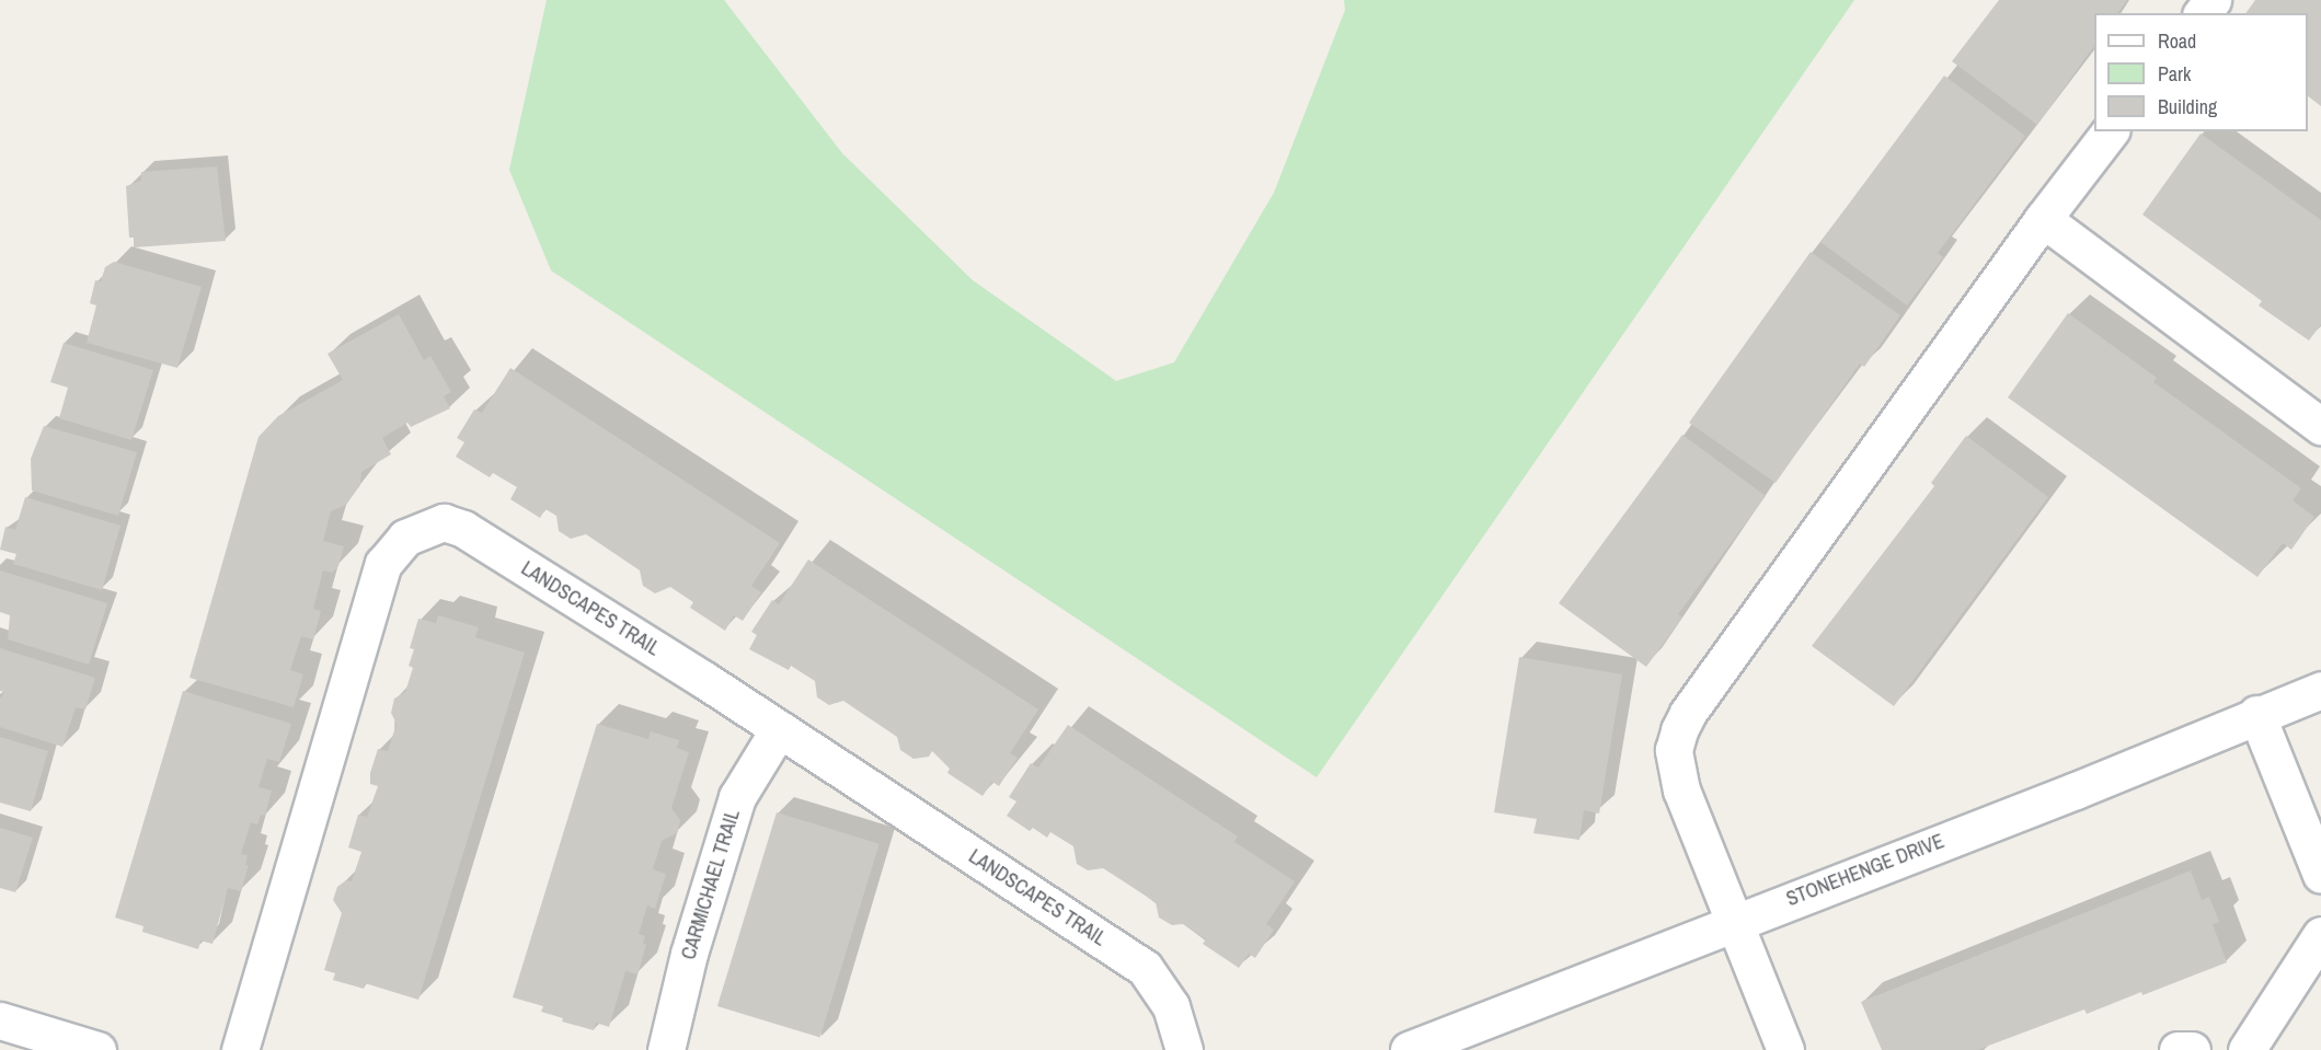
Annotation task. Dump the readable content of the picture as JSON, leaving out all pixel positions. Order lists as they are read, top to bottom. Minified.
{"streets":{"street":["LANDSCAPES TRAIL","STONEHENGE DRIVE","CARMICHAEL TRAIL"]},"crossings":[["LANDSCAPES TRAIL","CARMICHAEL TRAIL"]],"legend":["Road","Park","Building"]}
